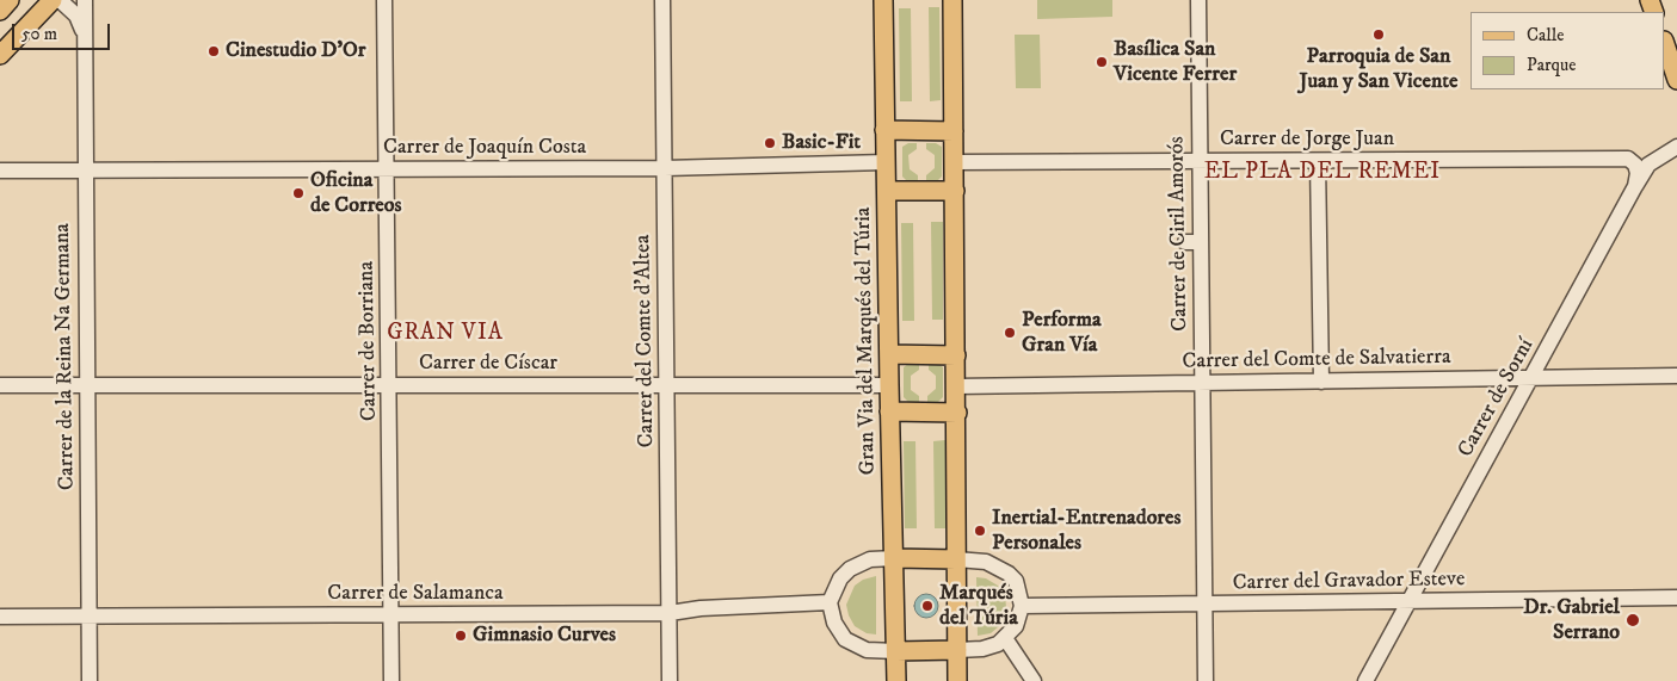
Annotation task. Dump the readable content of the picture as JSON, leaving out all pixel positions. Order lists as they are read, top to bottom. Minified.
{"streets":{"main road":["Gran Via del Marqués del Túria"],"street":["Carrer de Jorge Juan","Carrer de Joaquín Costa","Carrer de Ciril Amorós","Carrer de Borriana","Carrer del Comte d'Altea","Carrer de la Reina Na Germana","Carrer del Comte de Salvatierra","Carrer de Císcar","Carrer de Sorní","Carrer del Gravador Esteve","Carrer de Salamanca"]},"crossings":[["Carrer de Jorge Juan","Carrer de Ciril Amorós"],["Carrer de Jorge Juan","Carrer de Sorní"],["Carrer de Joaquín Costa","Carrer de Borriana"],["Carrer de Joaquín Costa","Carrer del Comte d'Altea"],["Carrer de Joaquín Costa","Gran Via del Marqués del Túria"],["Carrer de Joaquín Costa","Carrer de la Reina Na Germana"],["Carrer de Ciril Amorós","Carrer del Comte de Salvatierra"],["Carrer de Ciril Amorós","Carrer del Gravador Esteve"],["Carrer de Borriana","Carrer de Císcar"],["Carrer de Borriana","Carrer de Salamanca"],["Carrer del Comte d'Altea","Carrer de Císcar"],["Carrer del Comte d'Altea","Carrer de Salamanca"],["Gran Via del Marqués del Túria","Carrer de Císcar"],["Carrer de la Reina Na Germana","Carrer de Císcar"],["Carrer de la Reina Na Germana","Carrer de Salamanca"],["Carrer del Comte de Salvatierra","Carrer de Sorní"],["Carrer de Sorní","Carrer del Gravador Esteve"]],"districts":["EL PLA DEL REMEI","GRAN VIA"],"places":["Parroquia de San Juan y San Vicente","Cinestudio D'Or","Basílica San Vicente Ferrer","Basic-Fit","Oficina de Correos","Performa Gran Vía","Inertial-Entrenadores Personales","Marqués del Túria","Dr. Gabriel Serrano","Gimnasio Curves"],"legend":["Calle","Parque"],"scale_bar":"50 m"}
